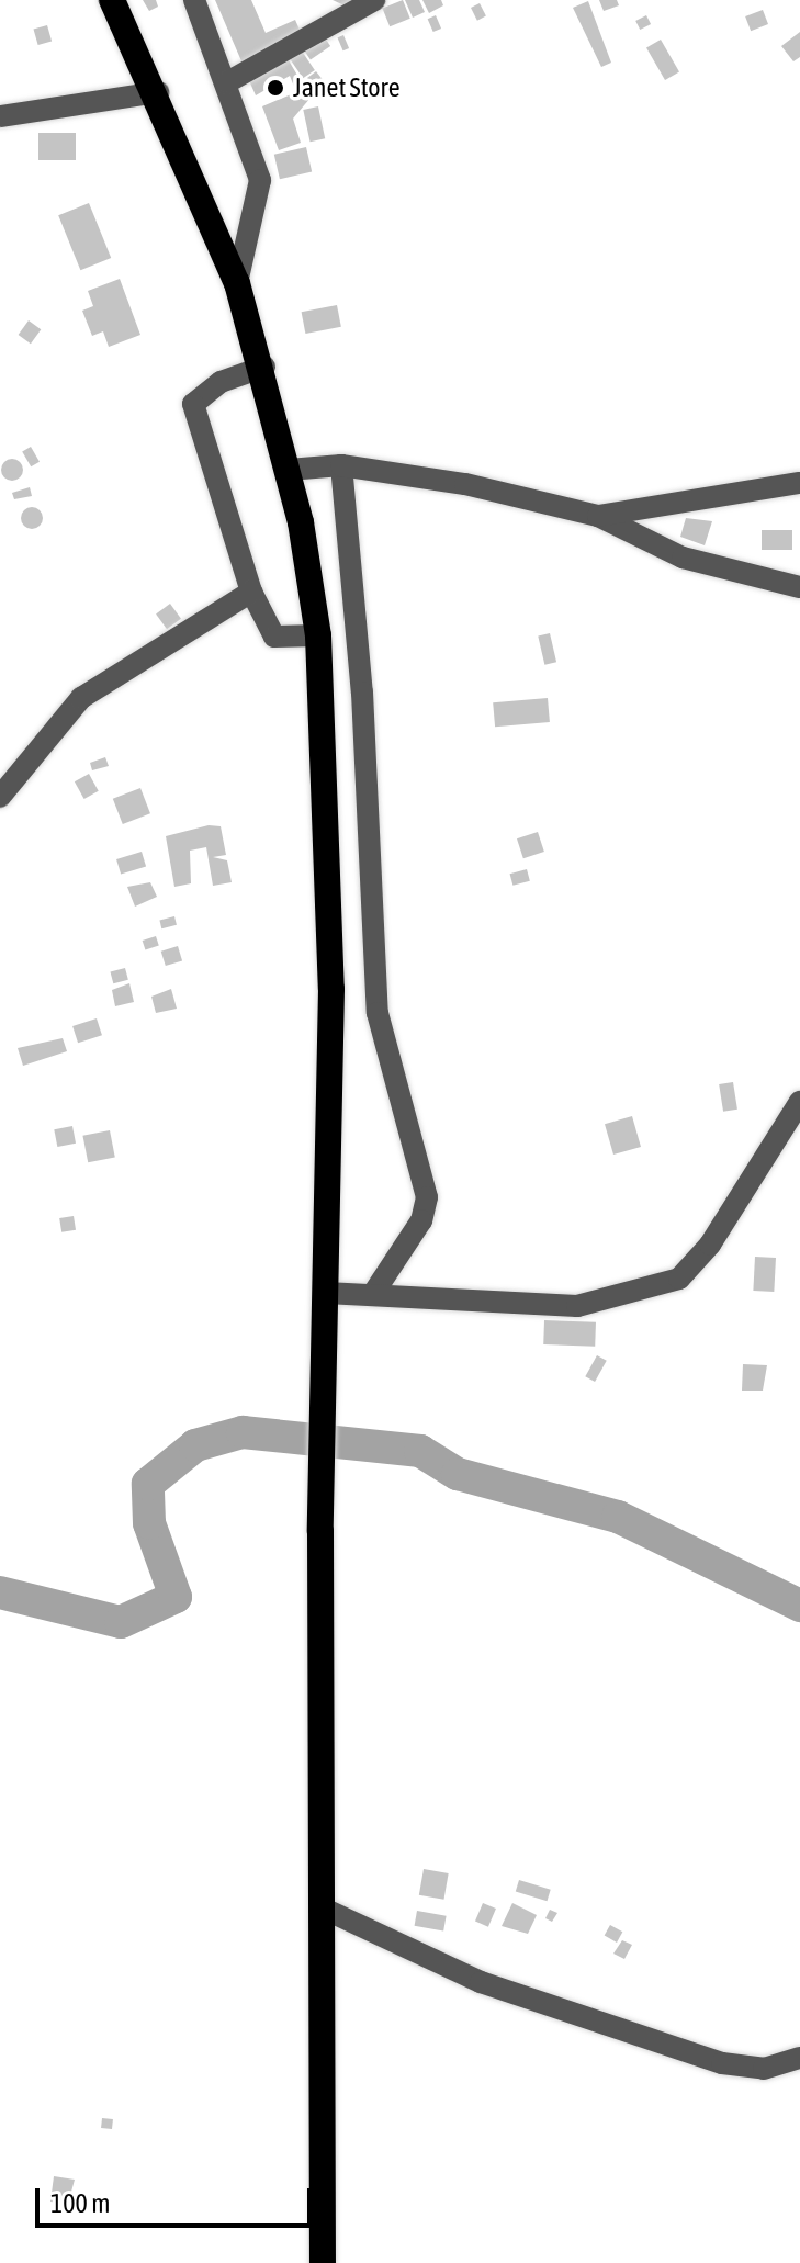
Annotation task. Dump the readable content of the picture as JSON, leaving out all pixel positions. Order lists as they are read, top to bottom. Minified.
{"places":["Janet Store"],"scale_bar":"100 m"}
